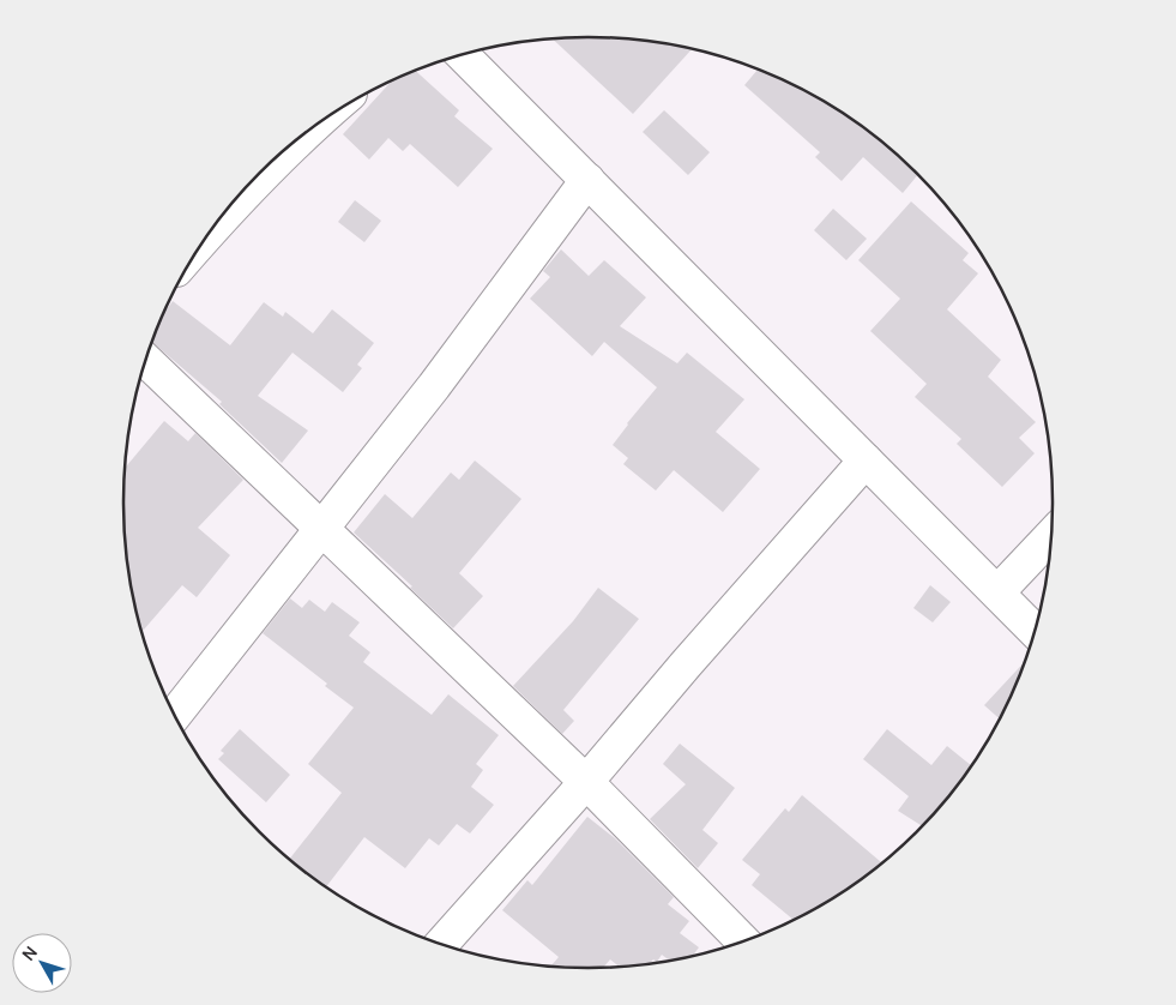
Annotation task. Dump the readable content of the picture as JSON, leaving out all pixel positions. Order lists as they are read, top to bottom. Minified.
{"north":"top left"}
